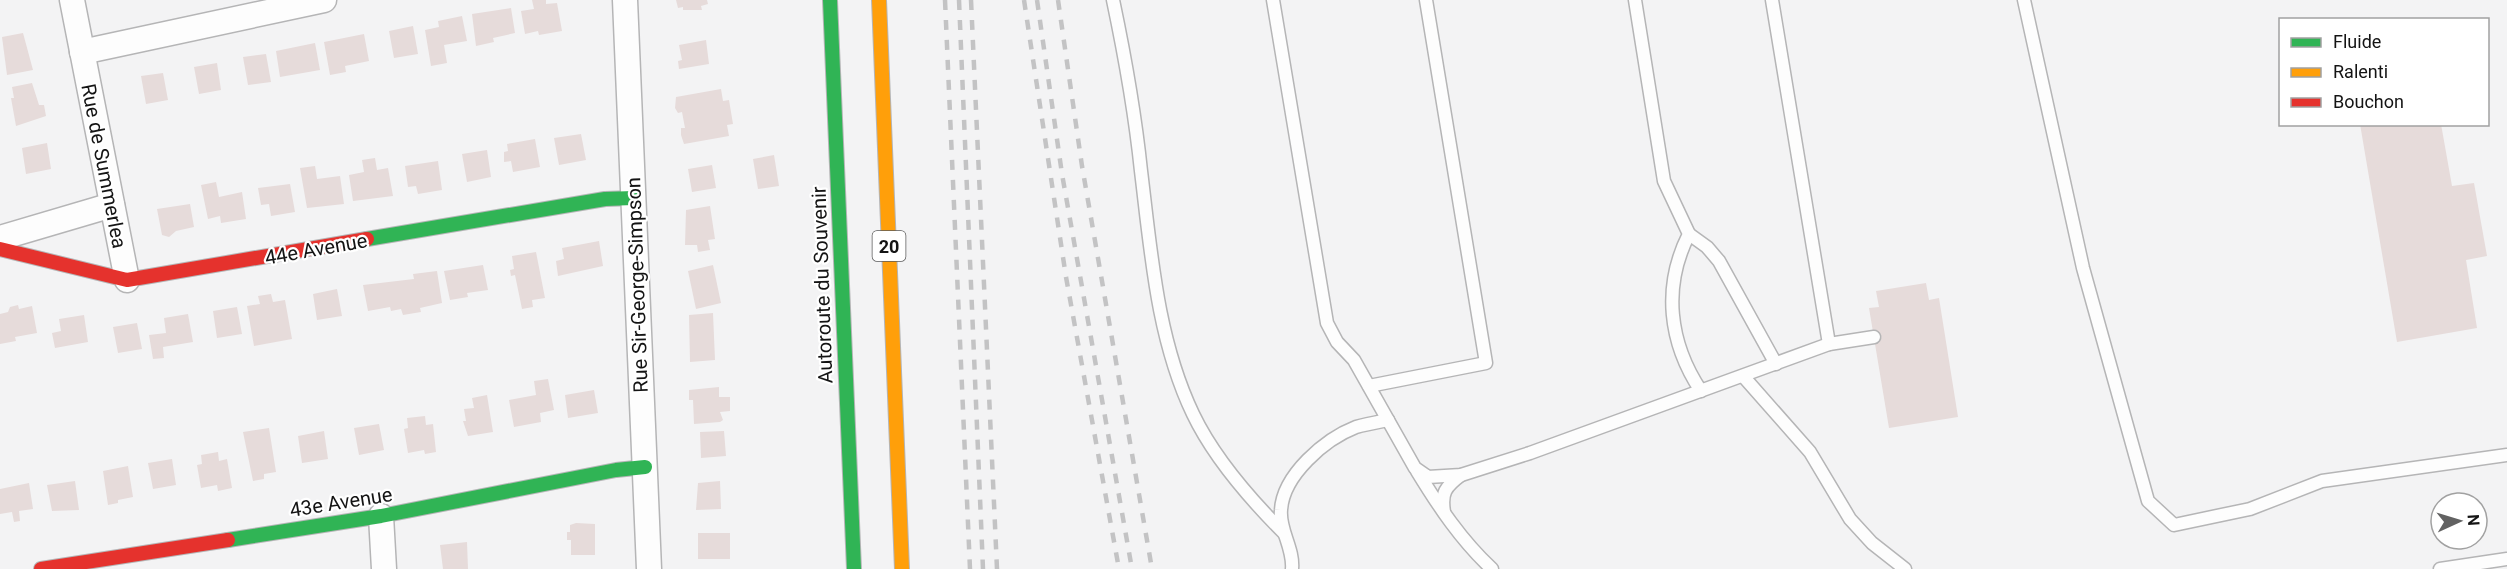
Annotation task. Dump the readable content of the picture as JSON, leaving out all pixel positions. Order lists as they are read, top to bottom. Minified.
{"streets":{"main road":["20","44e Avenue","Autoroute du Souvenir","43e Avenue"],"street":["Rue de Summerlea","Rue Sir-George-Simpson"]},"crossings":[["Rue de Summerlea","44e Avenue"],["44e Avenue","Rue Sir-George-Simpson"],["Rue Sir-George-Simpson","43e Avenue"]],"legend":["Fluide","Ralenti","Bouchon"],"north":"right"}
